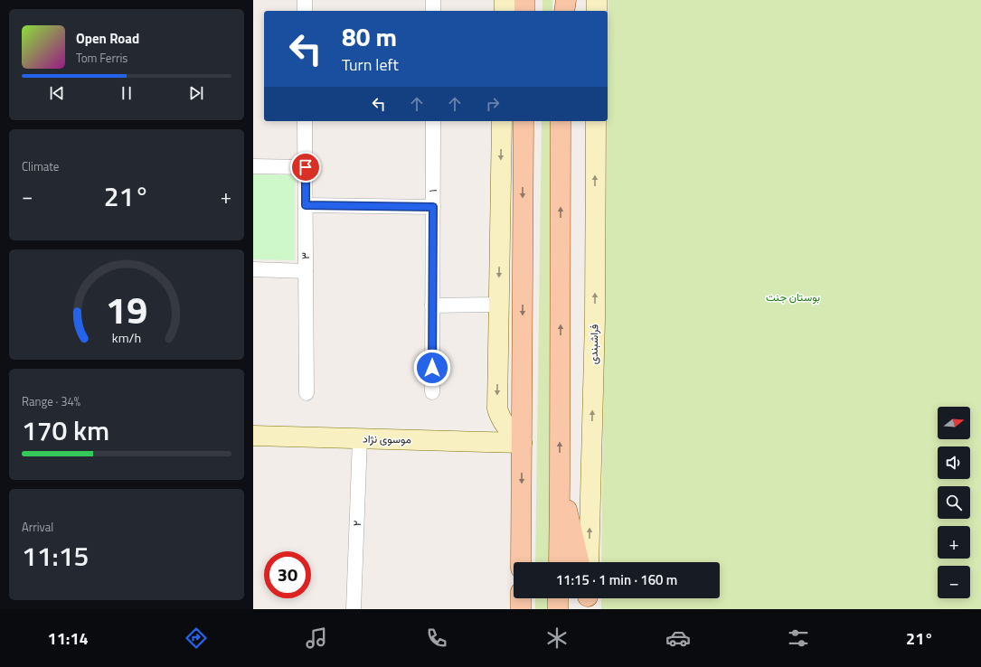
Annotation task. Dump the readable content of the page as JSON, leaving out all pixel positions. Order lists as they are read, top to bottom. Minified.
{"streets":{"main road":["فراشبندی","موسوی نژاد"],"street":["۱","۳","۲"]},"crossings":[["موسوی نژاد","۲"]],"parks":["بوستان جنت"],"north":"right","page":{"turn":["80 m","Turn left"],"song":["Open Road","Tom Ferris"],"tile":["Climate",["Range · 34%","170 km"],["Arrival","11:15"]],"heat":["−","21°","+"],"map_buttons":["+","−"],"limit":"30","trip":"11:15 · 1 min · 160 m","tabs":["11:14","21°"],"gauge":["19","km/h"]}}
